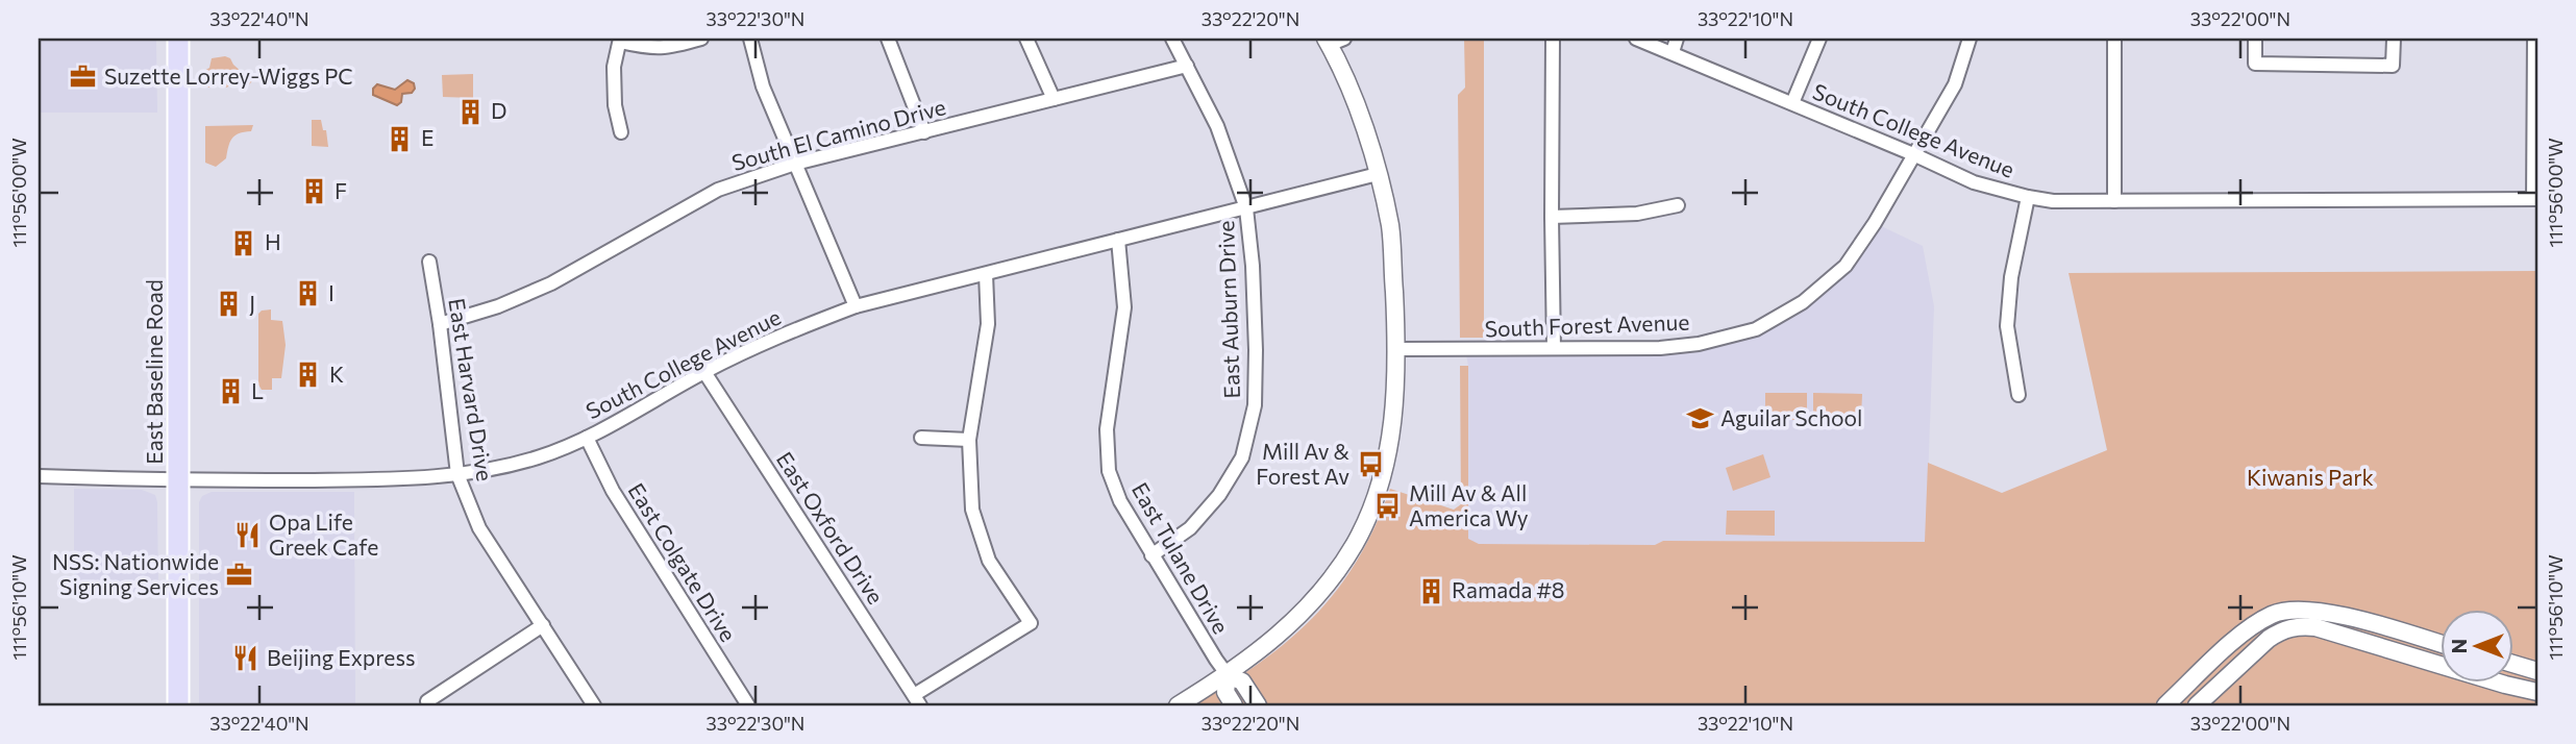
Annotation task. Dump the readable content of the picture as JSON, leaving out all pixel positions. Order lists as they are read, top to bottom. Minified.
{"streets":{"main road":["East Baseline Road"],"street":["South College Avenue","South El Camino Drive","East Auburn Drive","South Forest Avenue","East Harvard Drive","East Oxford Drive","East Tulane Drive","East Colgate Drive"]},"crossings":[["South College Avenue","East Auburn Drive"],["South College Avenue","South Forest Avenue"],["South College Avenue","East Baseline Road"],["South College Avenue","East Harvard Drive"],["South College Avenue","East Oxford Drive"],["South College Avenue","East Tulane Drive"],["South College Avenue","East Colgate Drive"],["South El Camino Drive","East Auburn Drive"],["South El Camino Drive","East Harvard Drive"],["East Auburn Drive","East Tulane Drive"]],"parks":["Kiwanis Park"],"places":{"office":["Suzette Lorrey-Wiggs PC","NSS: Nationwide Signing Services"],"building":["D","E","F","H","I","J","K","L","Ramada #8"],"school or university":["Aguilar School"],"bus stop":["Mill Av & Forest Av","Mill Av & All America Wy"],"restaurant":["Opa Life Greek Cafe","Beijing Express"]},"north":"left","coordinates":["33°22'40\"N","33°22'30\"N","33°22'20\"N","33°22'10\"N","33°22'00\"N","111°56'00\"W","111°56'10\"W"]}
